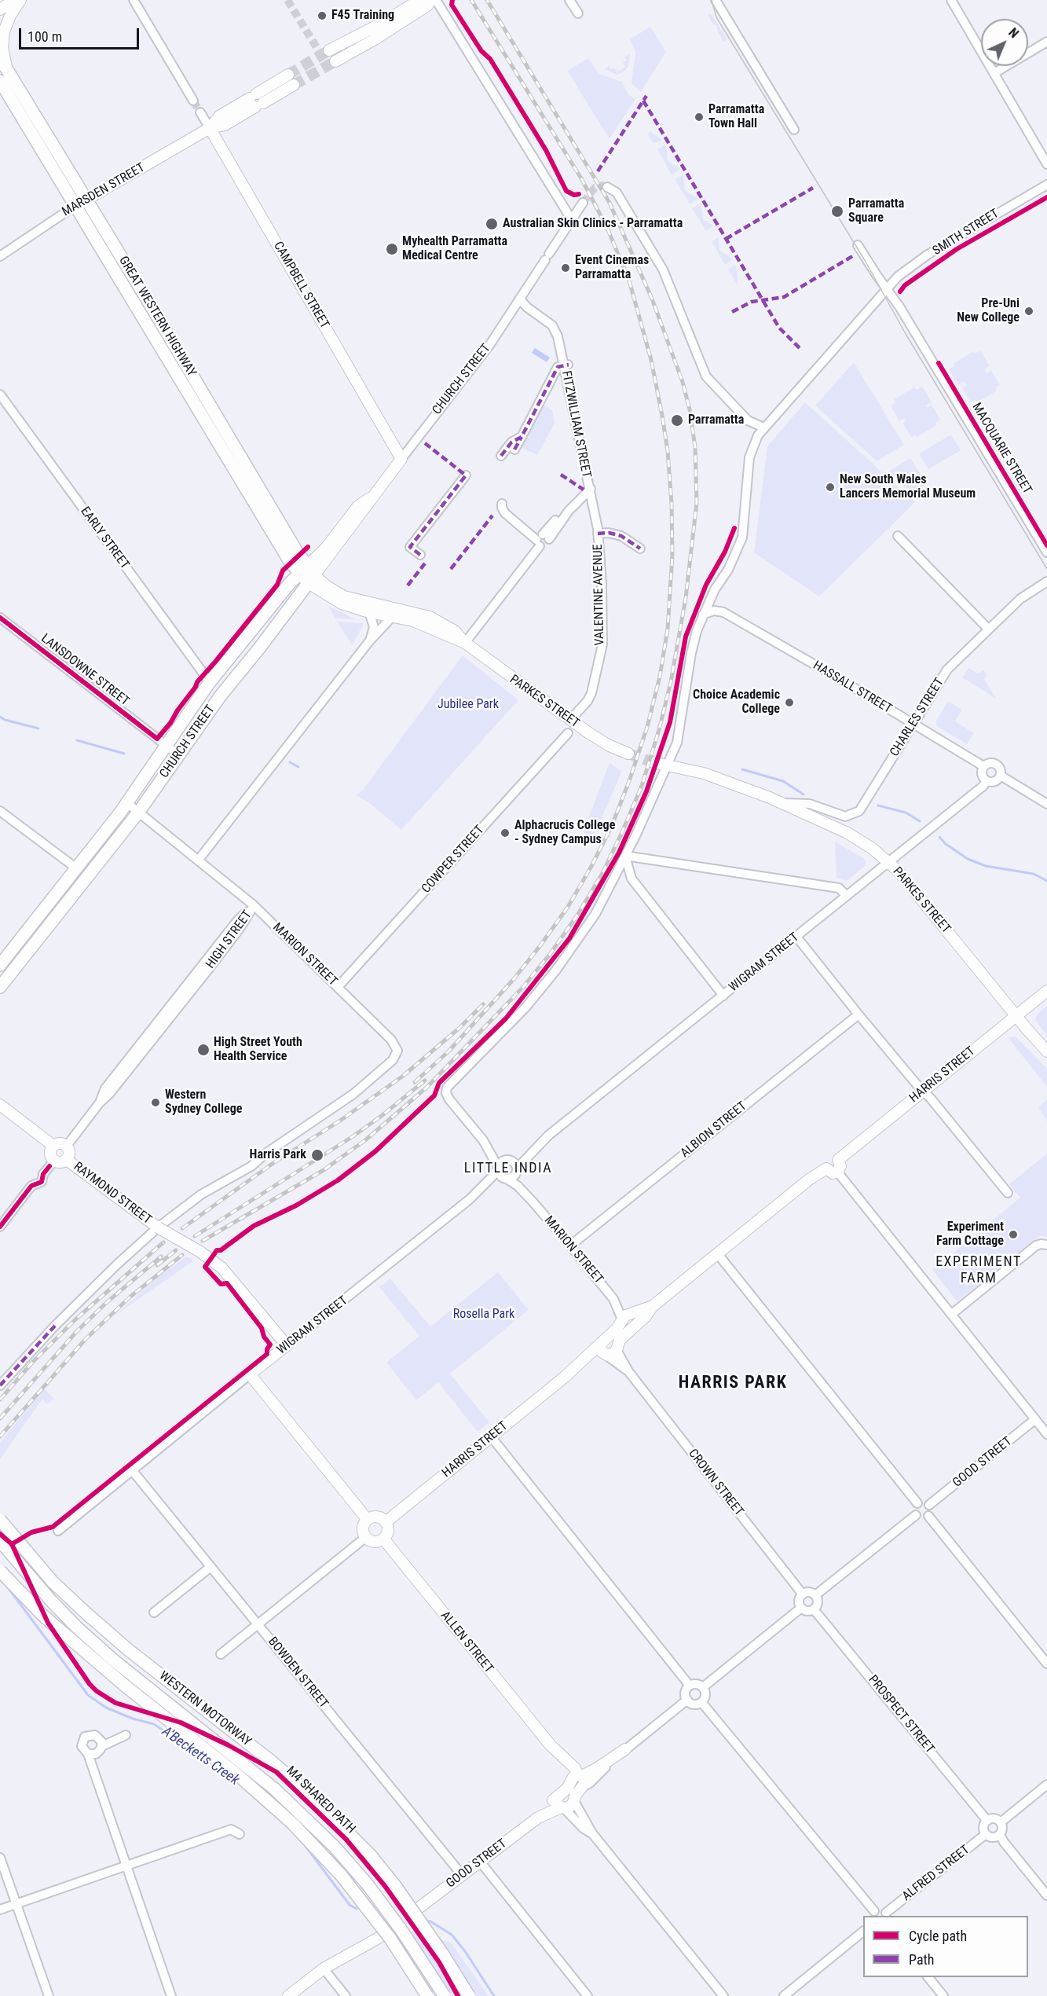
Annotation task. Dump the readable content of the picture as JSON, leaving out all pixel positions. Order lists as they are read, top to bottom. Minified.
{"streets":{"highway":["GREAT WESTERN HIGHWAY","CHURCH STREET","WESTERN MOTORWAY"],"main road":["MARSDEN STREET","CAMPBELL STREET","PARKES STREET","WIGRAM STREET","HARRIS STREET","RAYMOND STREET","GOOD STREET","ALLEN STREET"],"street":["SMITH STREET","FITZWILLIAM STREET","MACQUARIE STREET","EARLY STREET","VALENTINE AVENUE","LANSDOWNE STREET","HASSALL STREET","CHARLES STREET","COWPER STREET","HIGH STREET","MARION STREET","ALBION STREET","CROWN STREET","BOWDEN STREET","PROSPECT STREET","ALFRED STREET"],"cycle path":["M4 SHARED PATH"]},"crossings":[["MARSDEN STREET","CAMPBELL STREET"],["MARSDEN STREET","GREAT WESTERN HIGHWAY"],["SMITH STREET","MACQUARIE STREET"],["SMITH STREET","HASSALL STREET"],["SMITH STREET","PARKES STREET"],["CAMPBELL STREET","CHURCH STREET"],["GREAT WESTERN HIGHWAY","CHURCH STREET"],["GREAT WESTERN HIGHWAY","PARKES STREET"],["CHURCH STREET","FITZWILLIAM STREET"],["CHURCH STREET","EARLY STREET"],["CHURCH STREET","LANSDOWNE STREET"],["CHURCH STREET","PARKES STREET"],["CHURCH STREET","MARION STREET"],["FITZWILLIAM STREET","VALENTINE AVENUE"],["VALENTINE AVENUE","PARKES STREET"],["HASSALL STREET","CHARLES STREET"],["HASSALL STREET","WIGRAM STREET"],["PARKES STREET","CHARLES STREET"],["PARKES STREET","WIGRAM STREET"],["PARKES STREET","HARRIS STREET"],["COWPER STREET","MARION STREET"],["HIGH STREET","MARION STREET"],["HIGH STREET","RAYMOND STREET"],["MARION STREET","WIGRAM STREET"],["MARION STREET","ALBION STREET"],["MARION STREET","RAYMOND STREET"],["WIGRAM STREET","RAYMOND STREET"],["WIGRAM STREET","BOWDEN STREET"],["HARRIS STREET","CROWN STREET"],["HARRIS STREET","ALLEN STREET"],["GOOD STREET","ALLEN STREET"],["GOOD STREET","BOWDEN STREET"],["CROWN STREET","PROSPECT STREET"],["PROSPECT STREET","ALFRED STREET"]],"districts":["LITTLE INDIA","EXPERIMENT FARM","HARRIS PARK"],"water":["A'Becketts Creek"],"parks":["Jubilee Park","Rosella Park"],"places":["F45 Training","Parramatta Town Hall","Parramatta Square","Australian Skin Clinics - Parramatta","Myhealth Parramatta Medical Centre","Event Cinemas Parramatta","Pre-Uni New College","Parramatta","New South Wales Lancers Memorial Museum","Choice Academic College","Alphacrucis College - Sydney Campus","High Street Youth Health Service","Western Sydney College","Harris Park","Experiment Farm Cottage"],"legend":["Cycle path","Path"],"scale_bar":"100 m","north":"top right"}
